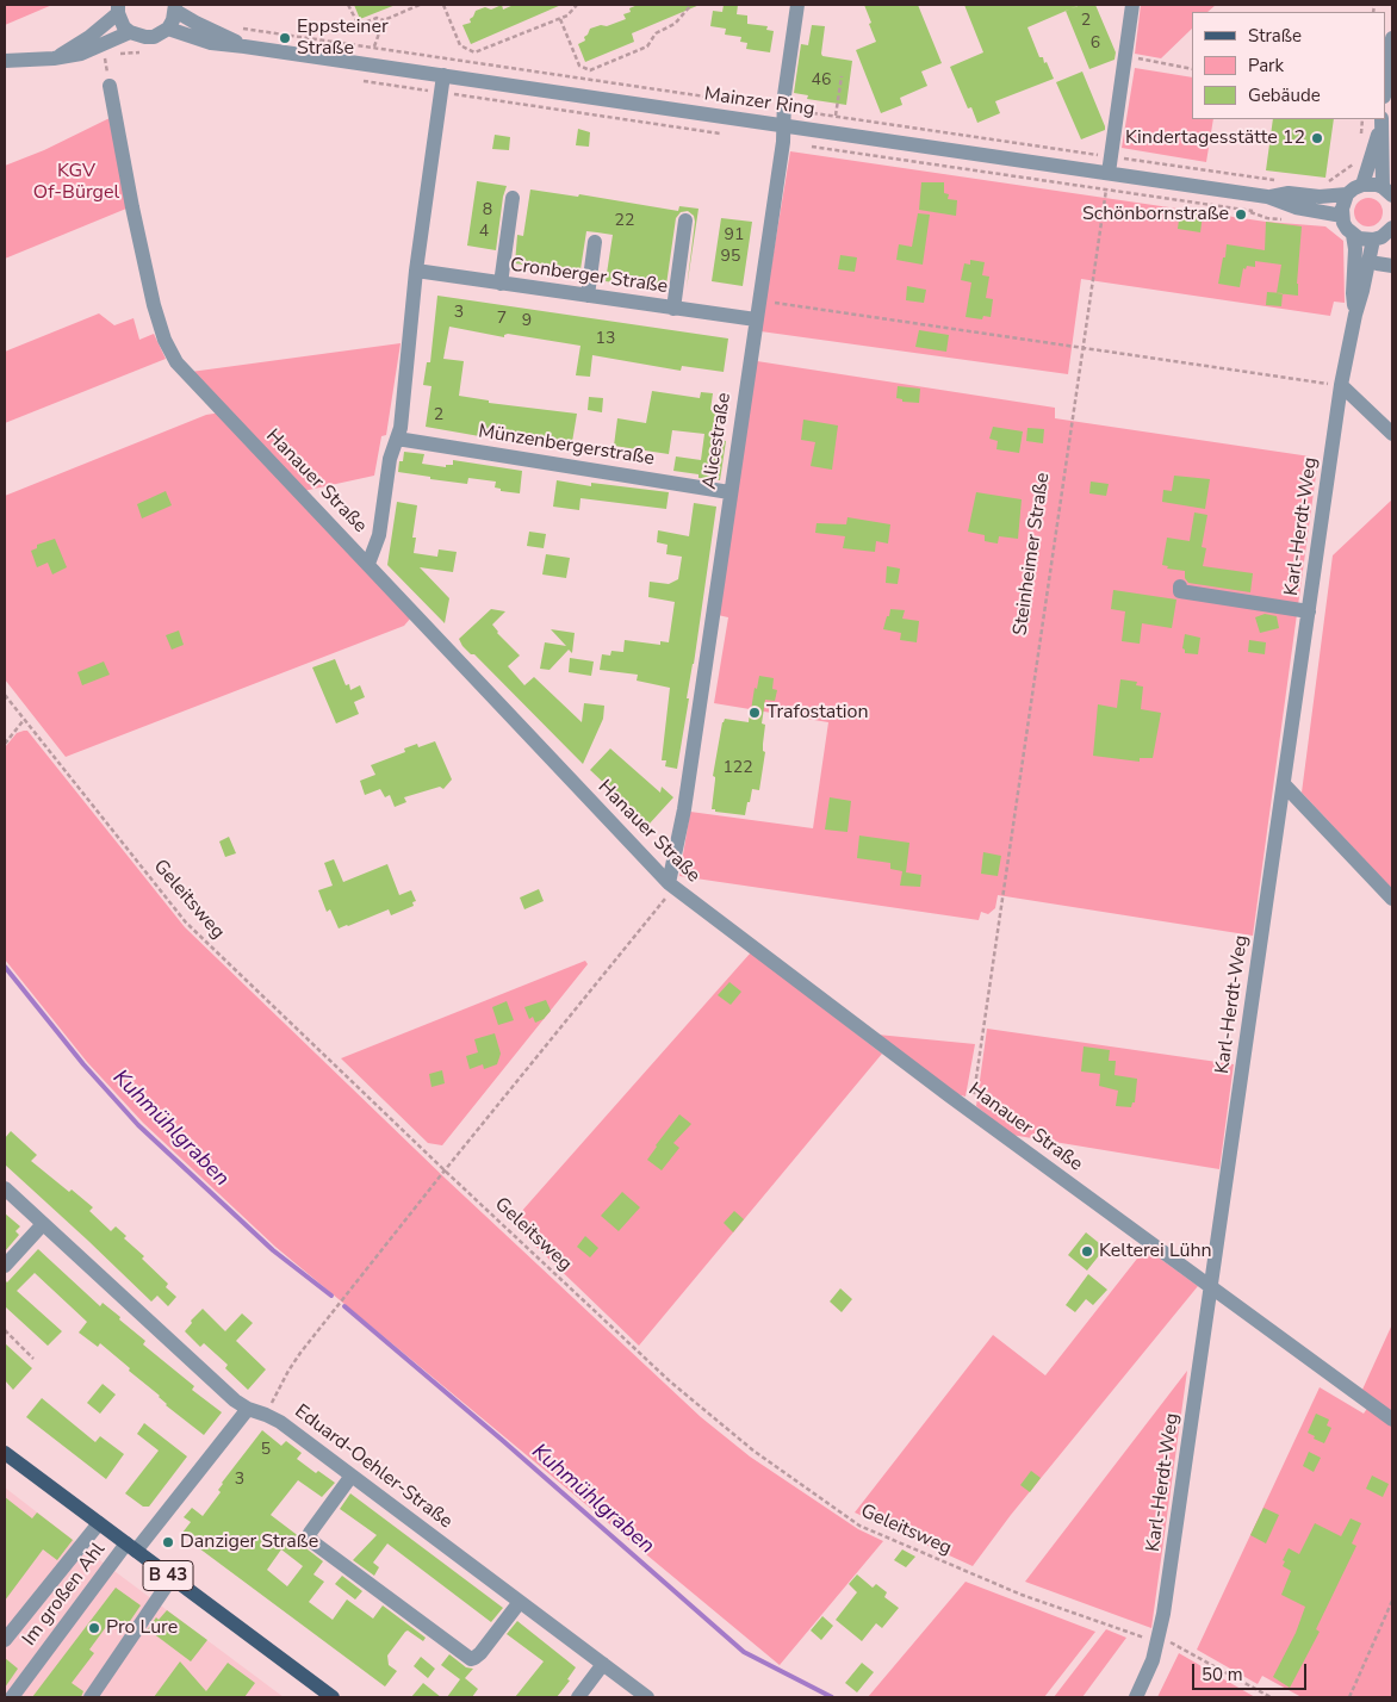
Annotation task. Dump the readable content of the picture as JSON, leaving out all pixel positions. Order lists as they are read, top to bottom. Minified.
{"streets":{"main road":["B 43"],"street":["Mainzer Ring","Cronberger Straße","Alicestraße","Münzenbergerstraße","Hanauer Straße","Karl-Herdt-Weg","Eduard-Oehler-Straße","Im großen Ahl"],"path":["Steinheimer Straße","Geleitsweg"]},"crossings":[["Mainzer Ring","Alicestraße"],["Mainzer Ring","Steinheimer Straße"],["Cronberger Straße","Alicestraße"],["Alicestraße","Münzenbergerstraße"],["Alicestraße","Hanauer Straße"],["Hanauer Straße","Karl-Herdt-Weg"],["Hanauer Straße","Steinheimer Straße"],["Karl-Herdt-Weg","Geleitsweg"],["B 43","Im großen Ahl"]],"water":["Kuhmühlgraben"],"parks":["KGV Of-Bürgel"],"places":["Eppsteiner Straße","Kindertagesstätte 12","Schönbornstraße","Trafostation","Kelterei Lühn","Danziger Straße","Pro Lure"],"house_numbers":["2","6","46","8","22","4","91","95","3","7","9","13","2","122","5","3"],"legend":["Straße","Park","Gebäude"],"scale_bar":"50 m"}
